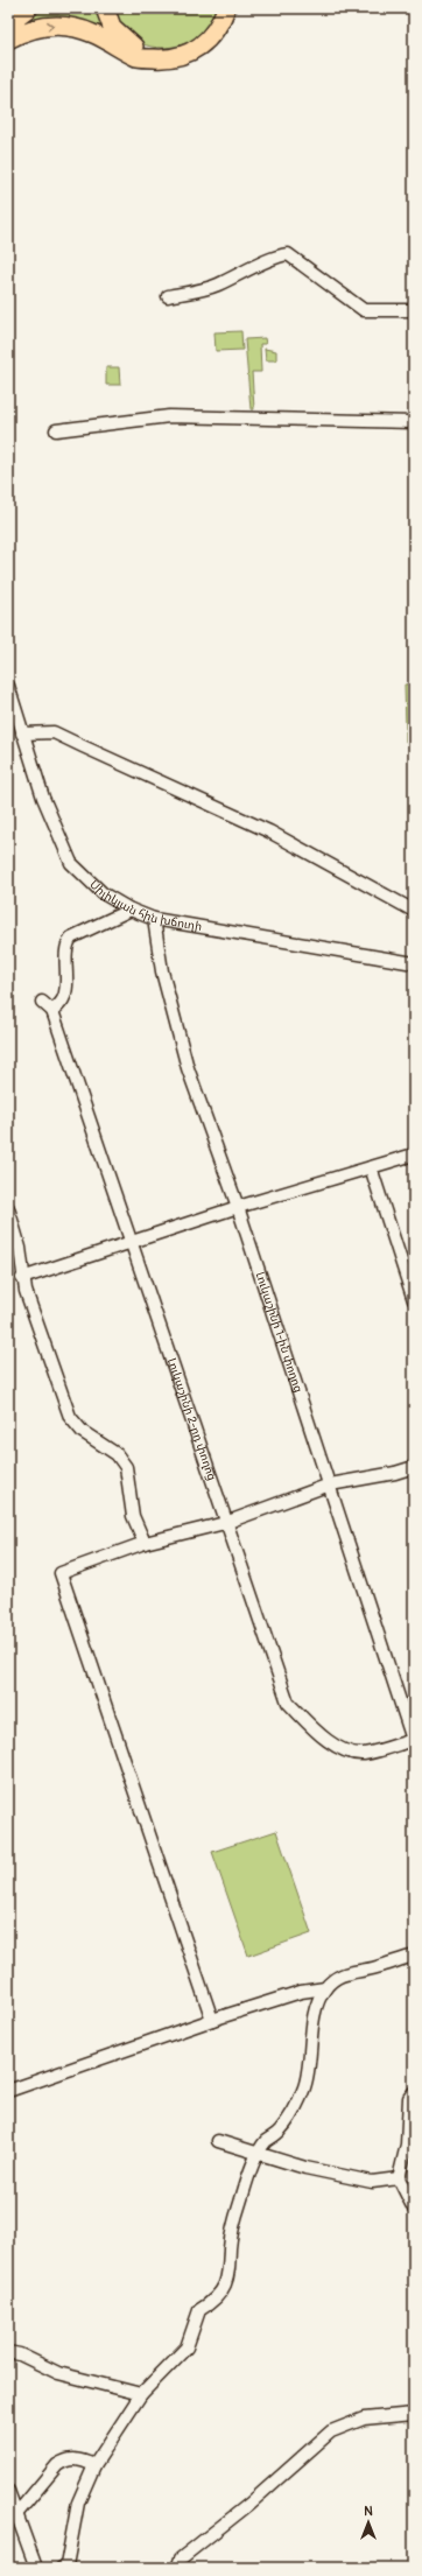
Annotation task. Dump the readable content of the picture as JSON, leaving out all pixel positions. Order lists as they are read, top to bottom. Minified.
{"streets":{"street":["Սիլիկյան հին խճուղի","Լուկաշինի 1-ին փողոց","Լուկաշինի 2-րդ փողոց"]},"crossings":[["Սիլիկյան հին խճուղի","Լուկաշինի 1-ին փողոց"],["Լուկաշինի 1-ին փողոց","Լուկաշինի 2-րդ փողոց"]],"north":"top"}
